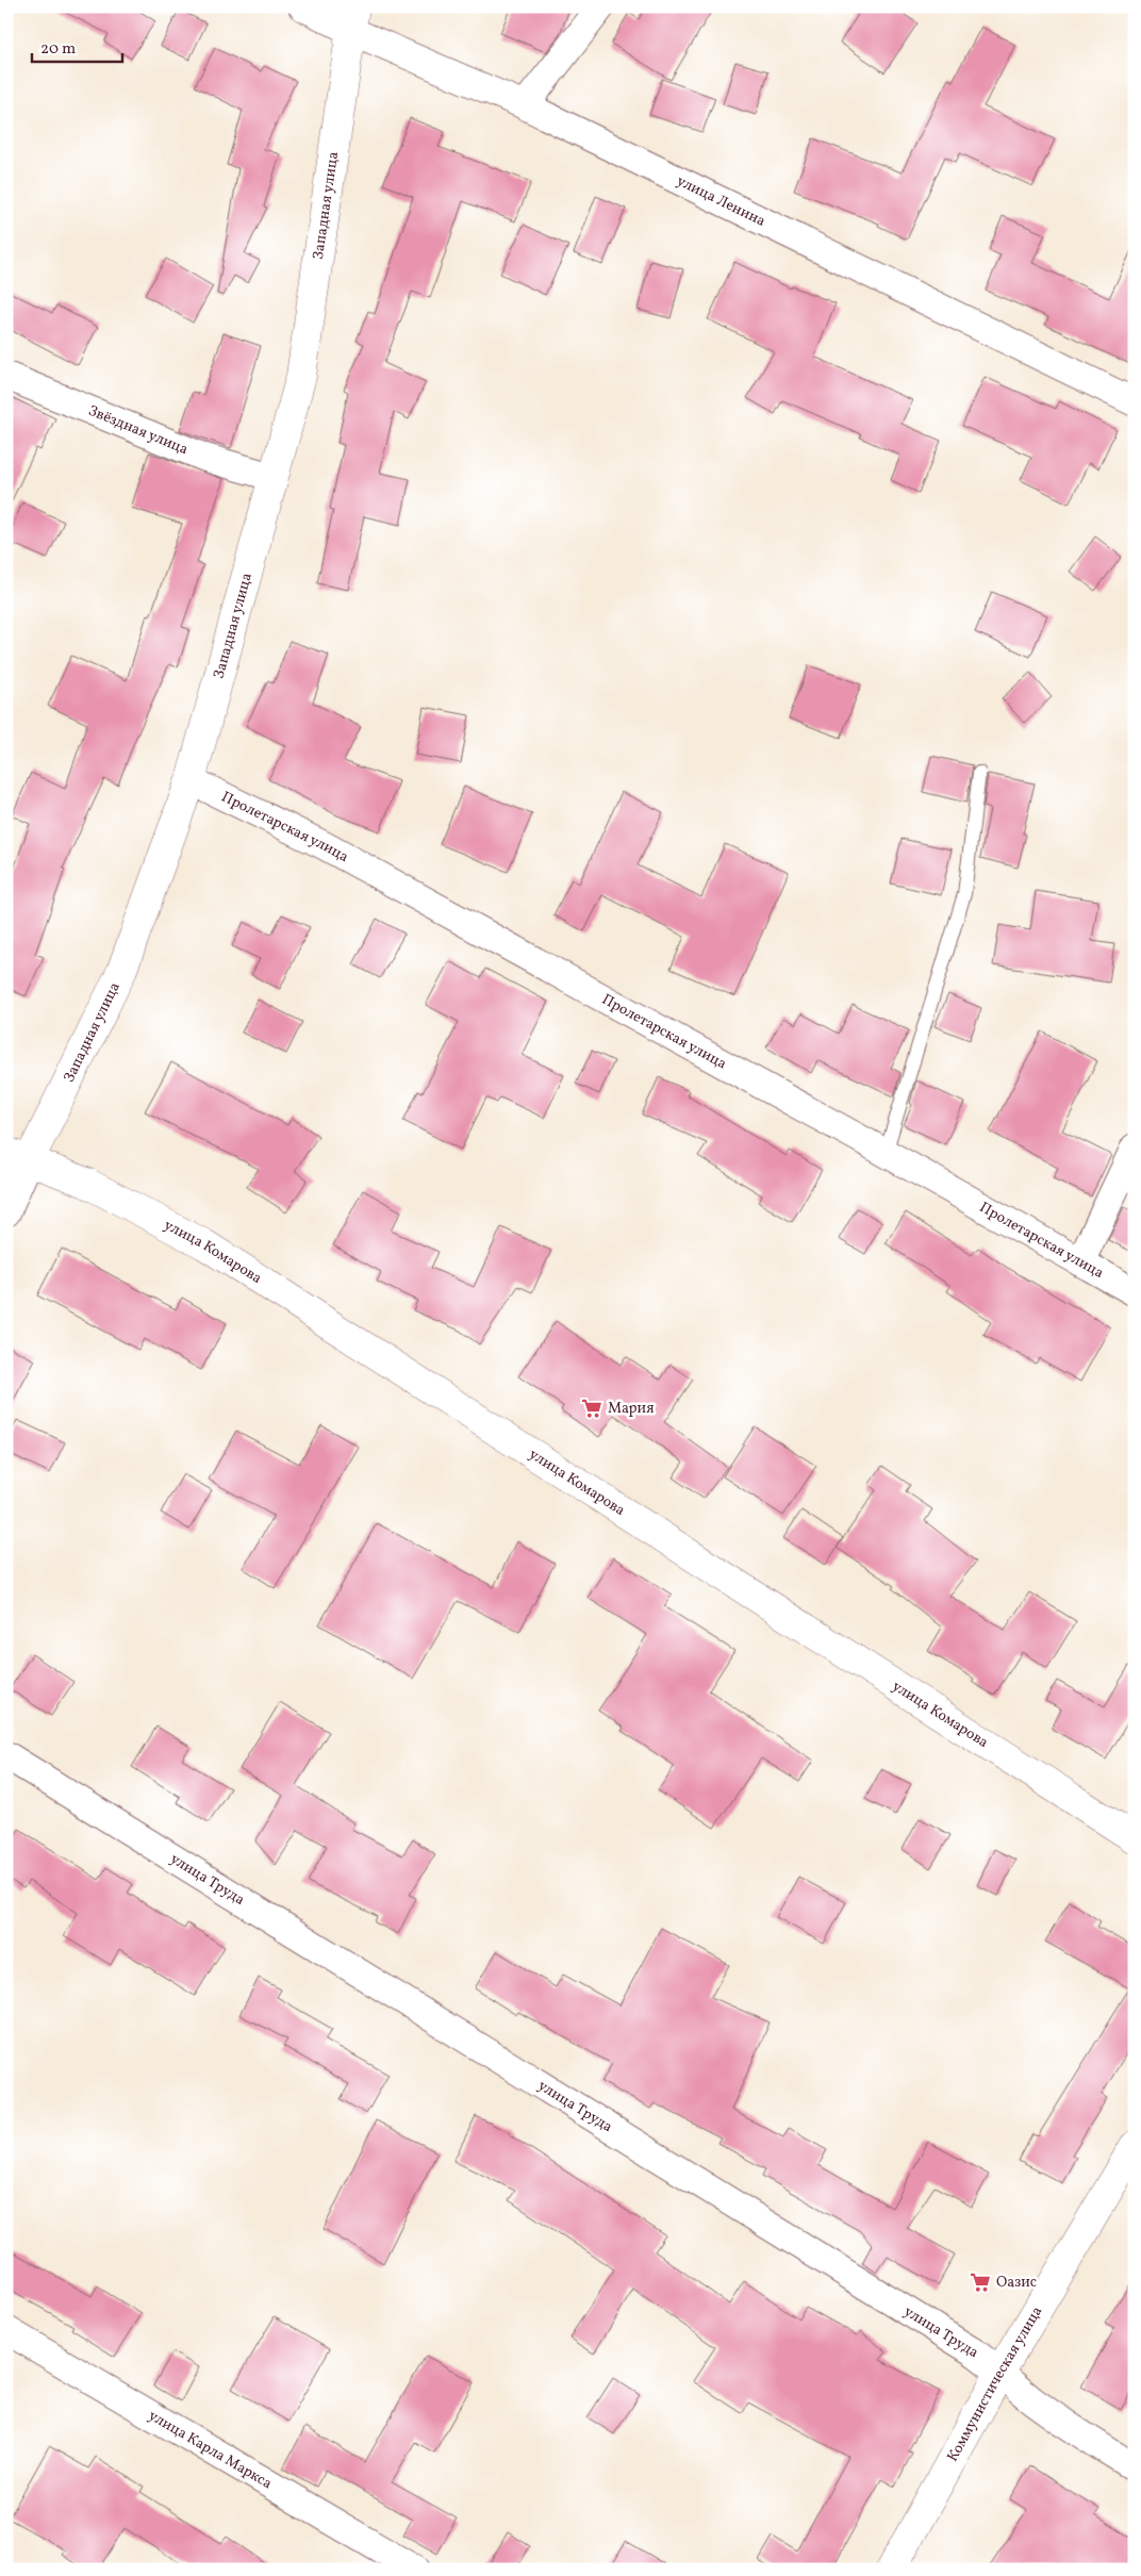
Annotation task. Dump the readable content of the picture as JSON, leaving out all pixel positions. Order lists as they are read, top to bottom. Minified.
{"streets":{"main road":["Западная улица","улица Комарова","Коммунистическая улица"],"street":["улица Ленина","Звёздная улица","Пролетарская улица","улица Труда","улица Карла Маркса"]},"crossings":[["улица Ленина","Западная улица"],["Западная улица","Звёздная улица"],["Западная улица","Пролетарская улица"],["Западная улица","улица Комарова"],["улица Труда","Коммунистическая улица"]],"places":{"supermarket":["Мария","Оазис"]},"scale_bar":"20 m"}
